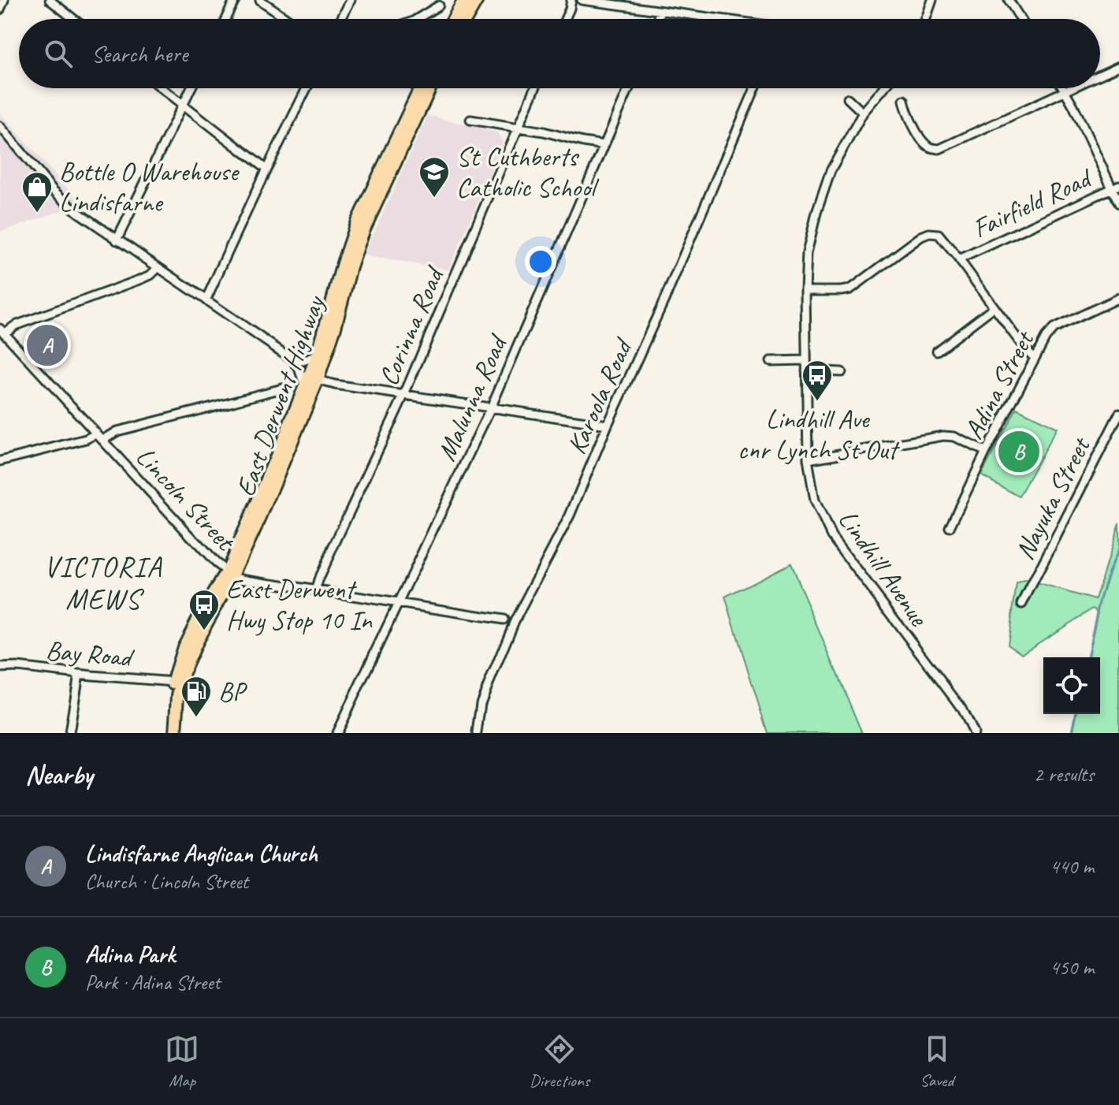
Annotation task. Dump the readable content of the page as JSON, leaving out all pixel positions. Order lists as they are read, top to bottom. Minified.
{"streets":{"main road":["East Derwent Highway"],"street":["Fairfield Road","Corinna Road","Adina Street","Karoola Road","Malunna Road","Lincoln Street","Nayuka Street","Lindhill Avenue","Bay Road"]},"crossings":[["Corinna Road","Lincoln Street"],["East Derwent Highway","Lincoln Street"],["East Derwent Highway","Bay Road"],["Malunna Road","Lincoln Street"]],"districts":["VICTORIA MEWS"],"places":{"school or university":["St Cuthberts Catholic School"],"shop":["Bottle O Warehouse Lindisfarne"],"bus stop":["Lindhill Ave cnr Lynch St Out","East Derwent Hwy Stop 10 In"],"fuel station":["BP"]},"page":{"search":"Search here","pins":["A","B"],"heading":["Nearby","2 results"],"list":[{"mark":"A","name":"Lindisfarne Anglican Church","note":"Church · Lincoln Street","value":"440 m"},{"mark":"B","name":"Adina Park","note":"Park · Adina Street","value":"450 m"}],"nav":["Map","Directions","Saved"]}}
